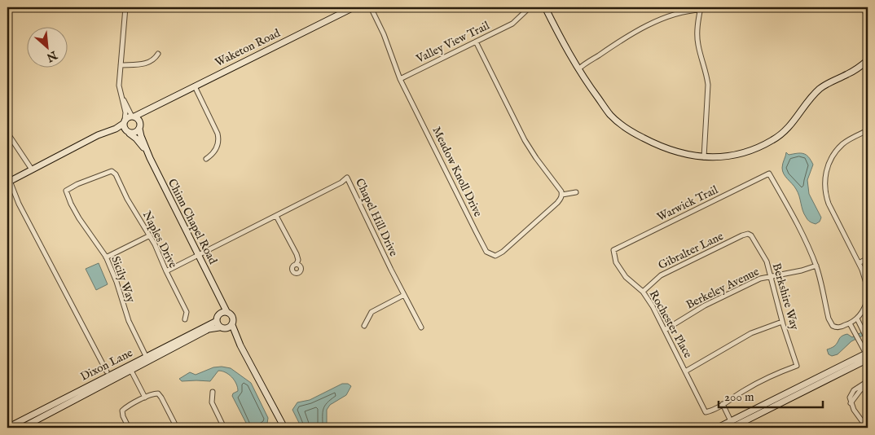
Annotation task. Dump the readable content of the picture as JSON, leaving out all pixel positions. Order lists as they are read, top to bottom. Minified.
{"streets":{"street":["Valley View Trail","Waketon Road","Meadow Knoll Drive","Warwick Trail","Chapel Hill Drive","Chinn Chapel Road","Naples Drive","Gibralter Lane","Sicily Way","Berkeley Avenue","Berkshire Way","Rochester Place","Dixon Lane"]},"crossings":[["Valley View Trail","Meadow Knoll Drive"],["Waketon Road","Chinn Chapel Road"],["Warwick Trail","Berkeley Avenue"],["Warwick Trail","Rochester Place"],["Chapel Hill Drive","Chinn Chapel Road"],["Chapel Hill Drive","Naples Drive"],["Chinn Chapel Road","Dixon Lane"],["Naples Drive","Sicily Way"],["Gibralter Lane","Berkshire Way"],["Gibralter Lane","Rochester Place"],["Sicily Way","Dixon Lane"],["Berkeley Avenue","Berkshire Way"],["Berkeley Avenue","Rochester Place"],["Berkshire Way","Rochester Place"]],"scale_bar":"200 m","north":"bottom right"}
